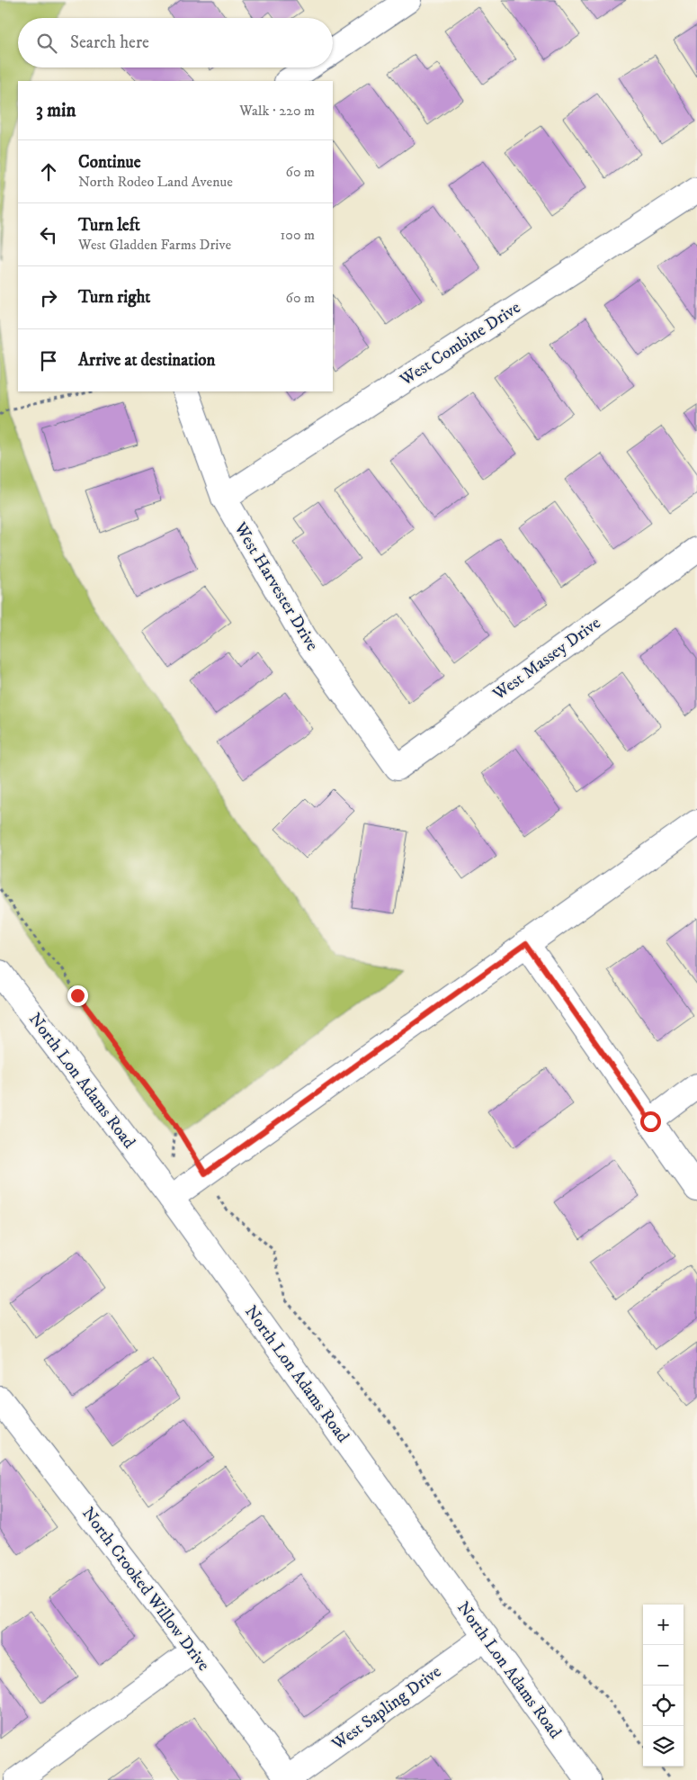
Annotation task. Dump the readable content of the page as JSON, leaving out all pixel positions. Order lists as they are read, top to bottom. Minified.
{"streets":{"street":["West Combine Drive","West Harvester Drive","West Massey Drive","North Lon Adams Road","North Crooked Willow Drive","West Sapling Drive"]},"crossings":[["West Combine Drive","West Harvester Drive"],["West Harvester Drive","West Massey Drive"],["North Lon Adams Road","West Sapling Drive"],["North Crooked Willow Drive","West Sapling Drive"]],"page":{"search":"Search here","heading":["3 min","Walk · 220 m"],"list":[["Continue","North Rodeo Land Avenue","60 m"],["Turn left","West Gladden Farms Drive","100 m"],["Turn right","60 m"],"Arrive at destination"],"map_buttons":["+","−"]}}
